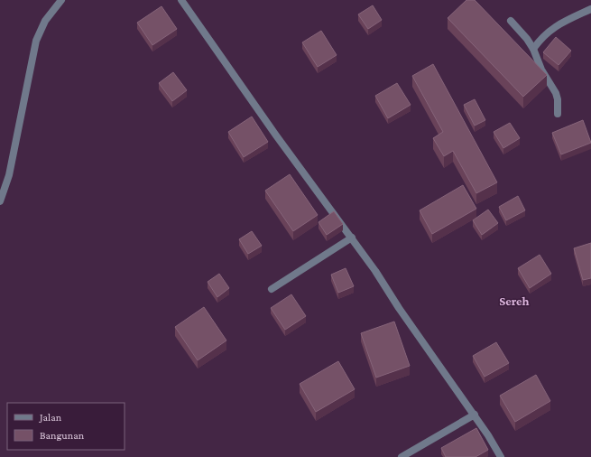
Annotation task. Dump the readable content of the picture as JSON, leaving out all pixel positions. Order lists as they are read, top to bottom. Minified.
{"districts":["Sereh"],"legend":["Jalan","Bangunan"]}
